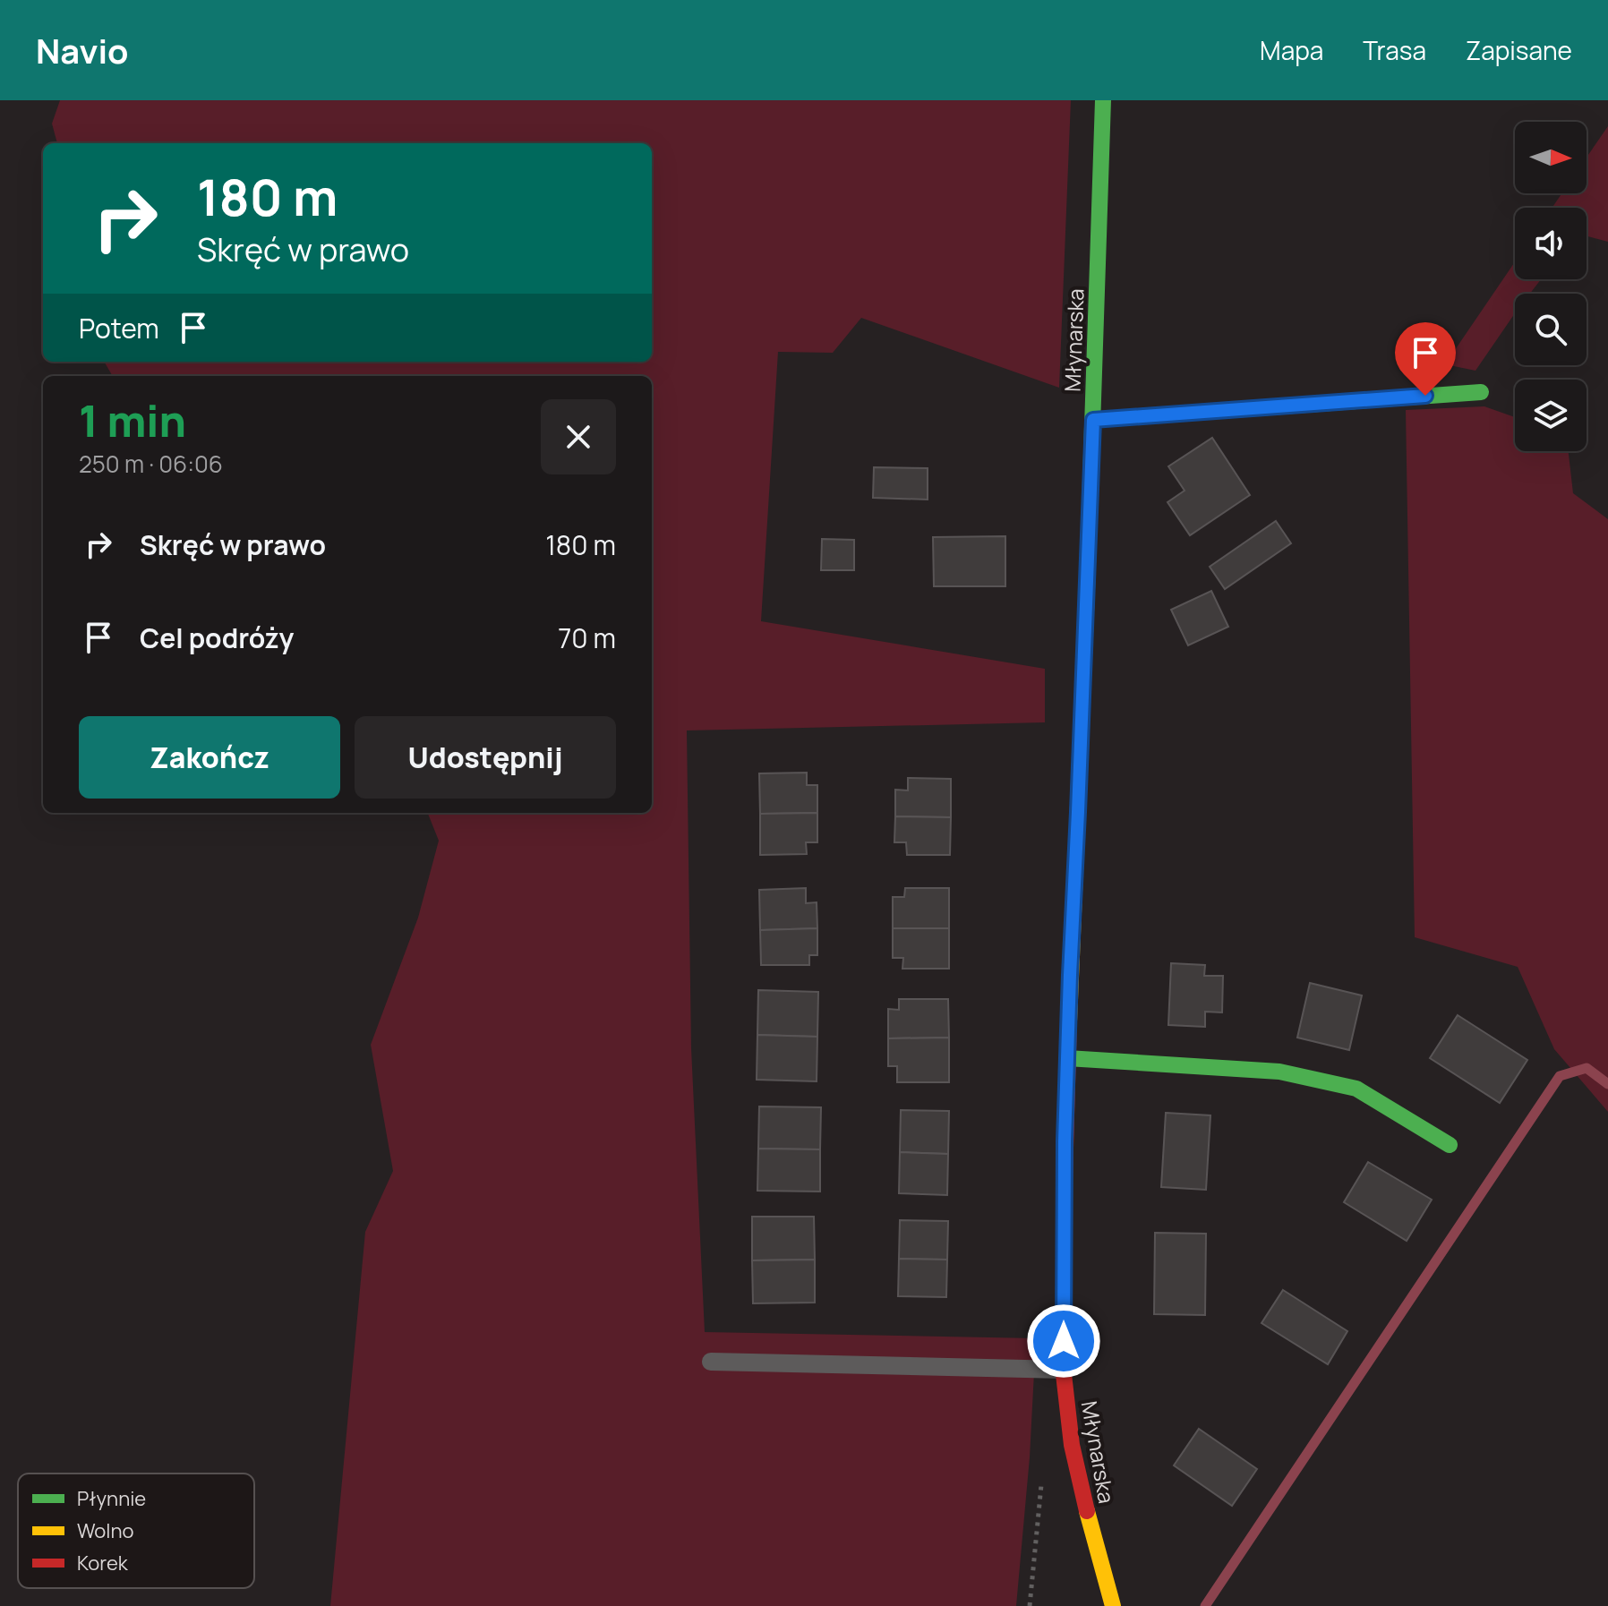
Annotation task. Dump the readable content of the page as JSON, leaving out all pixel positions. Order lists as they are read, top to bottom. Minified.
{"streets":{"street":["Młynarska"]},"legend":["Płynnie","Wolno","Korek"],"north":"right","page":{"header":"Navio","nav":["Mapa","Trasa","Zapisane"],"turn":["180 m","Skręć w prawo"],"then":"Potem","heading":["1 min","250 m · 06:06"],"list":[{"name":"Skręć w prawo","value":"180 m"},{"name":"Cel podróży","value":"70 m"}],"buttons":["Zakończ","Udostępnij"]}}
